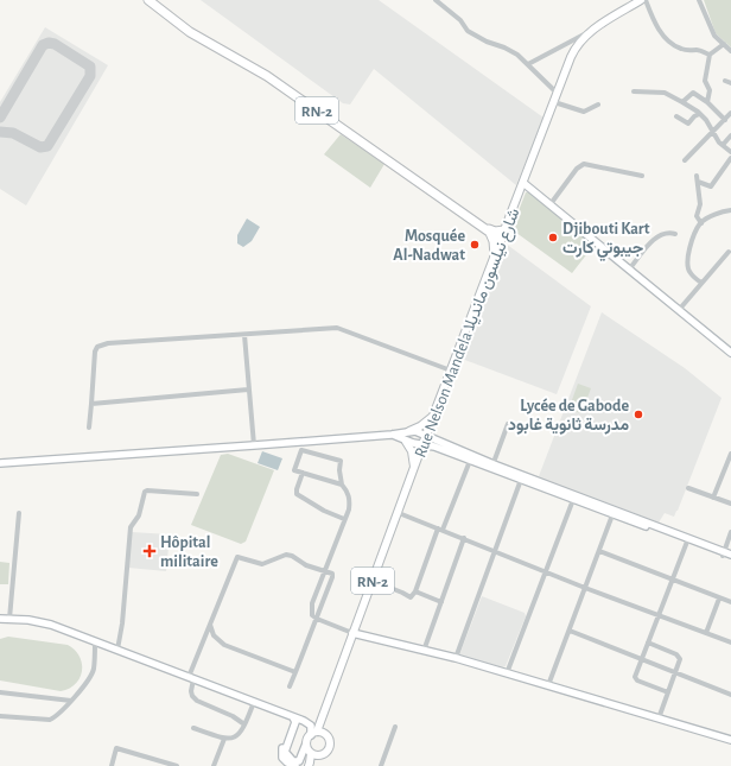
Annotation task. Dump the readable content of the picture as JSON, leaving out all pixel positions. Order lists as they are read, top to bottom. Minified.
{"streets":{"highway":["RN-2"],"main road":["Rue Nelson Mandela شارع نيلسون مانديلا"]},"crossings":[["RN-2","Rue Nelson Mandela شارع نيلسون مانديلا"]],"places":{"other":["Djibouti Kart جيبوتي كارت","Mosquée Al-Nadwat","Lycée de Gabode مدرسة ثانوية غابود"],"health":["Hôpital militaire"]}}
